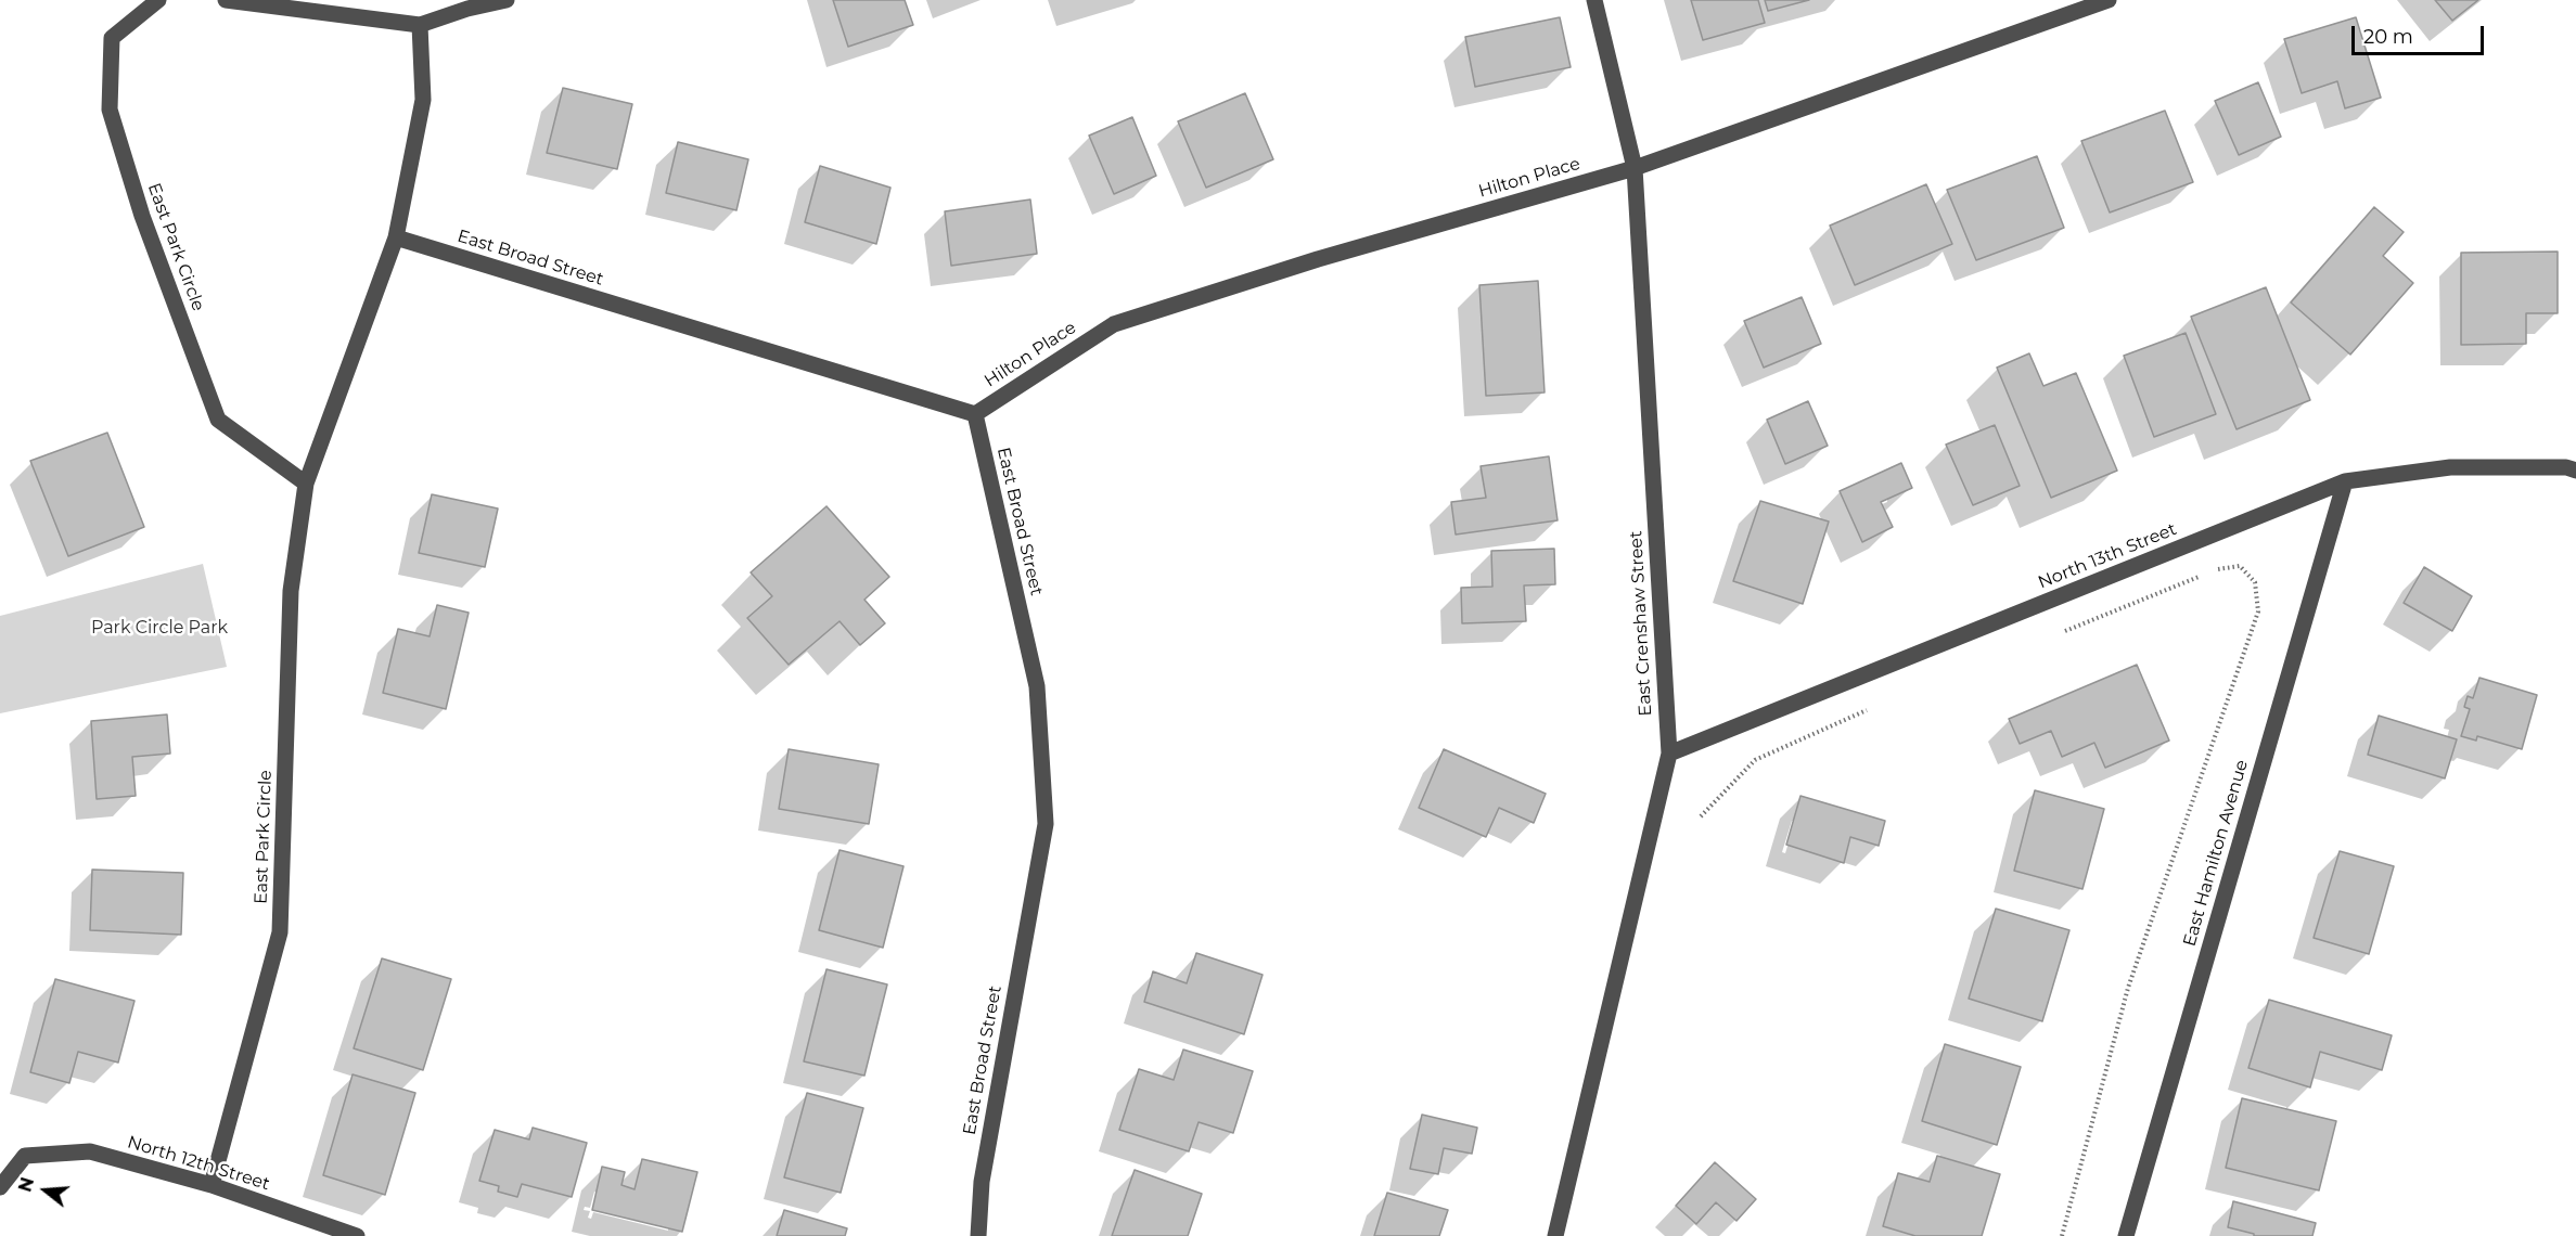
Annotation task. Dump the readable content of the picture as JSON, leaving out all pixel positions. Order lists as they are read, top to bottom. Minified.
{"streets":{"street":["Hilton Place","East Park Circle","East Broad Street","North 13th Street","East Crenshaw Street","East Hamilton Avenue","North 12th Street"]},"crossings":[["Hilton Place","East Broad Street"],["Hilton Place","East Crenshaw Street"],["East Park Circle","East Broad Street"],["East Park Circle","North 12th Street"],["North 13th Street","East Crenshaw Street"],["North 13th Street","East Hamilton Avenue"]],"parks":["Park Circle Park"],"scale_bar":"20 m","north":"left"}
